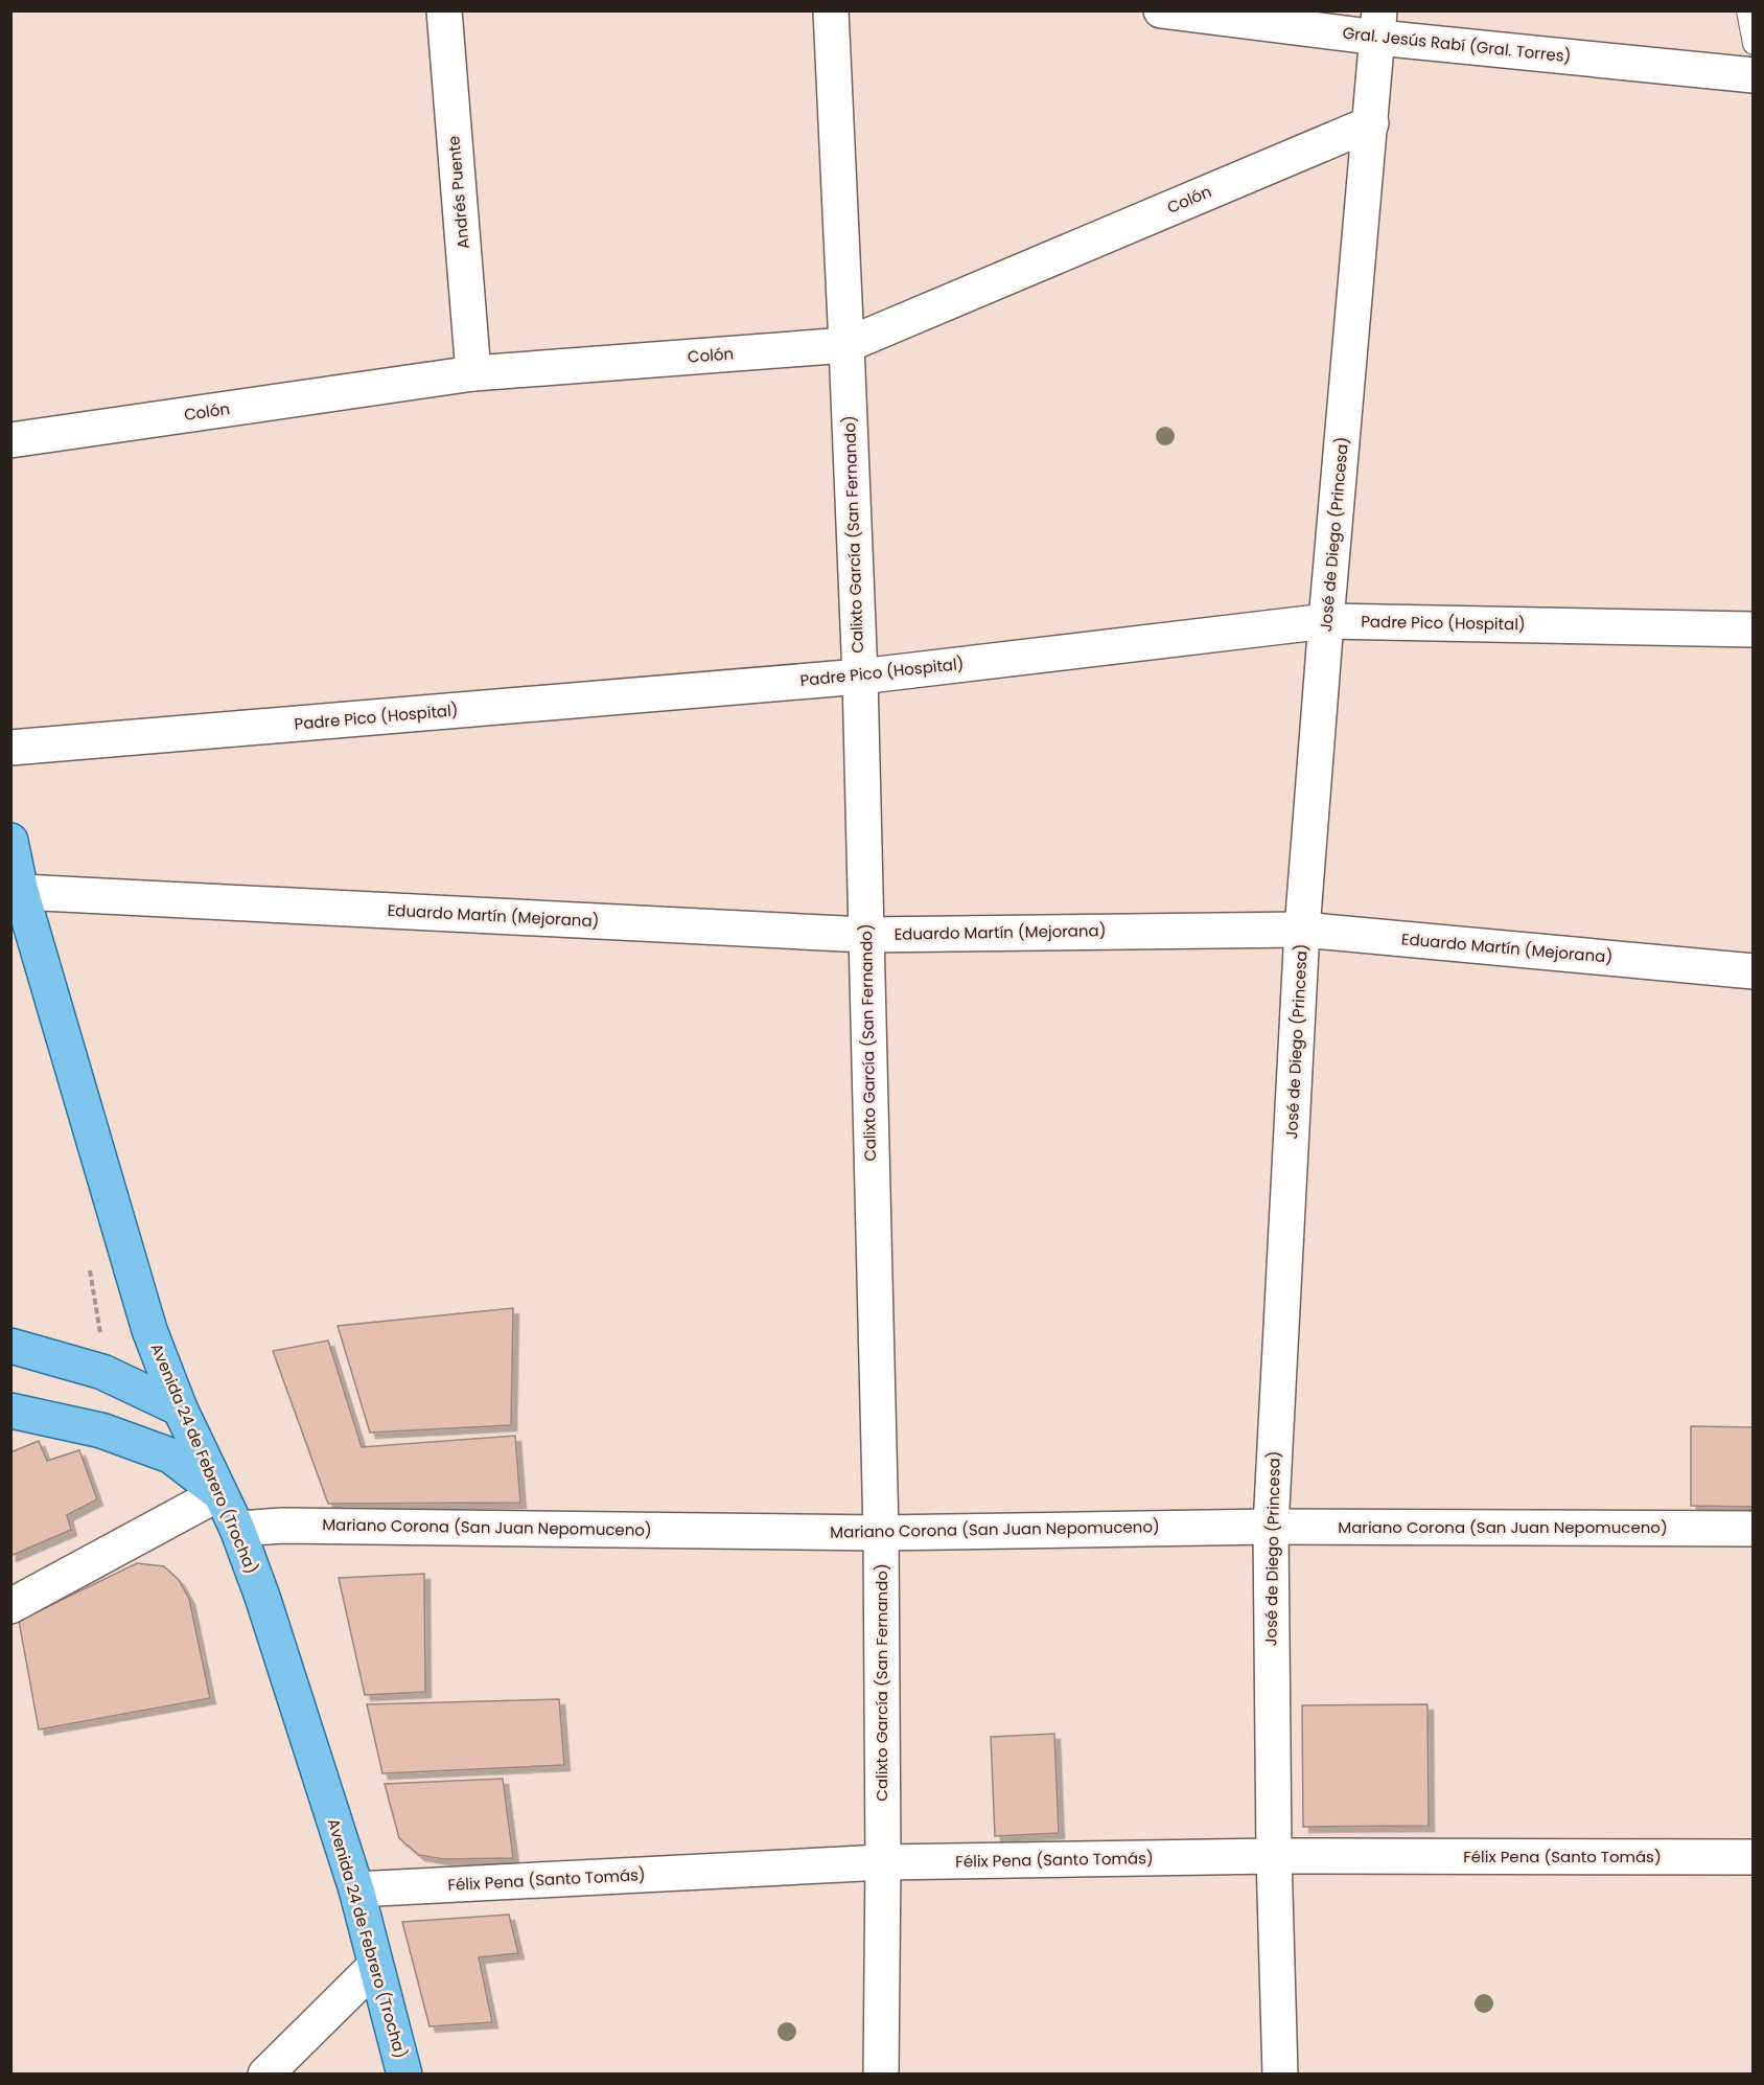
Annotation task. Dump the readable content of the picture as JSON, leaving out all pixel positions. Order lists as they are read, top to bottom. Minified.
{"streets":{"main road":["Avenida 24 de Febrero (Trocha)"],"street":["Gral. Jesús Rabí (Gral. Torres)","Andrés Puente","Colón","Calixto García (San Fernando)","José de Diego (Princesa)","Padre Pico (Hospital)","Eduardo Martín (Mejorana)","Mariano Corona (San Juan Nepomuceno)","Félix Pena (Santo Tomás)"]},"crossings":[["Gral. Jesús Rabí (Gral. Torres)","José de Diego (Princesa)"],["Andrés Puente","Colón"],["Colón","Calixto García (San Fernando)"],["Colón","José de Diego (Princesa)"],["Calixto García (San Fernando)","Padre Pico (Hospital)"],["Calixto García (San Fernando)","Eduardo Martín (Mejorana)"],["Calixto García (San Fernando)","Mariano Corona (San Juan Nepomuceno)"],["Calixto García (San Fernando)","Félix Pena (Santo Tomás)"],["José de Diego (Princesa)","Padre Pico (Hospital)"],["José de Diego (Princesa)","Eduardo Martín (Mejorana)"],["José de Diego (Princesa)","Mariano Corona (San Juan Nepomuceno)"],["José de Diego (Princesa)","Félix Pena (Santo Tomás)"],["Eduardo Martín (Mejorana)","Avenida 24 de Febrero (Trocha)"],["Avenida 24 de Febrero (Trocha)","Mariano Corona (San Juan Nepomuceno)"],["Avenida 24 de Febrero (Trocha)","Félix Pena (Santo Tomás)"]]}
